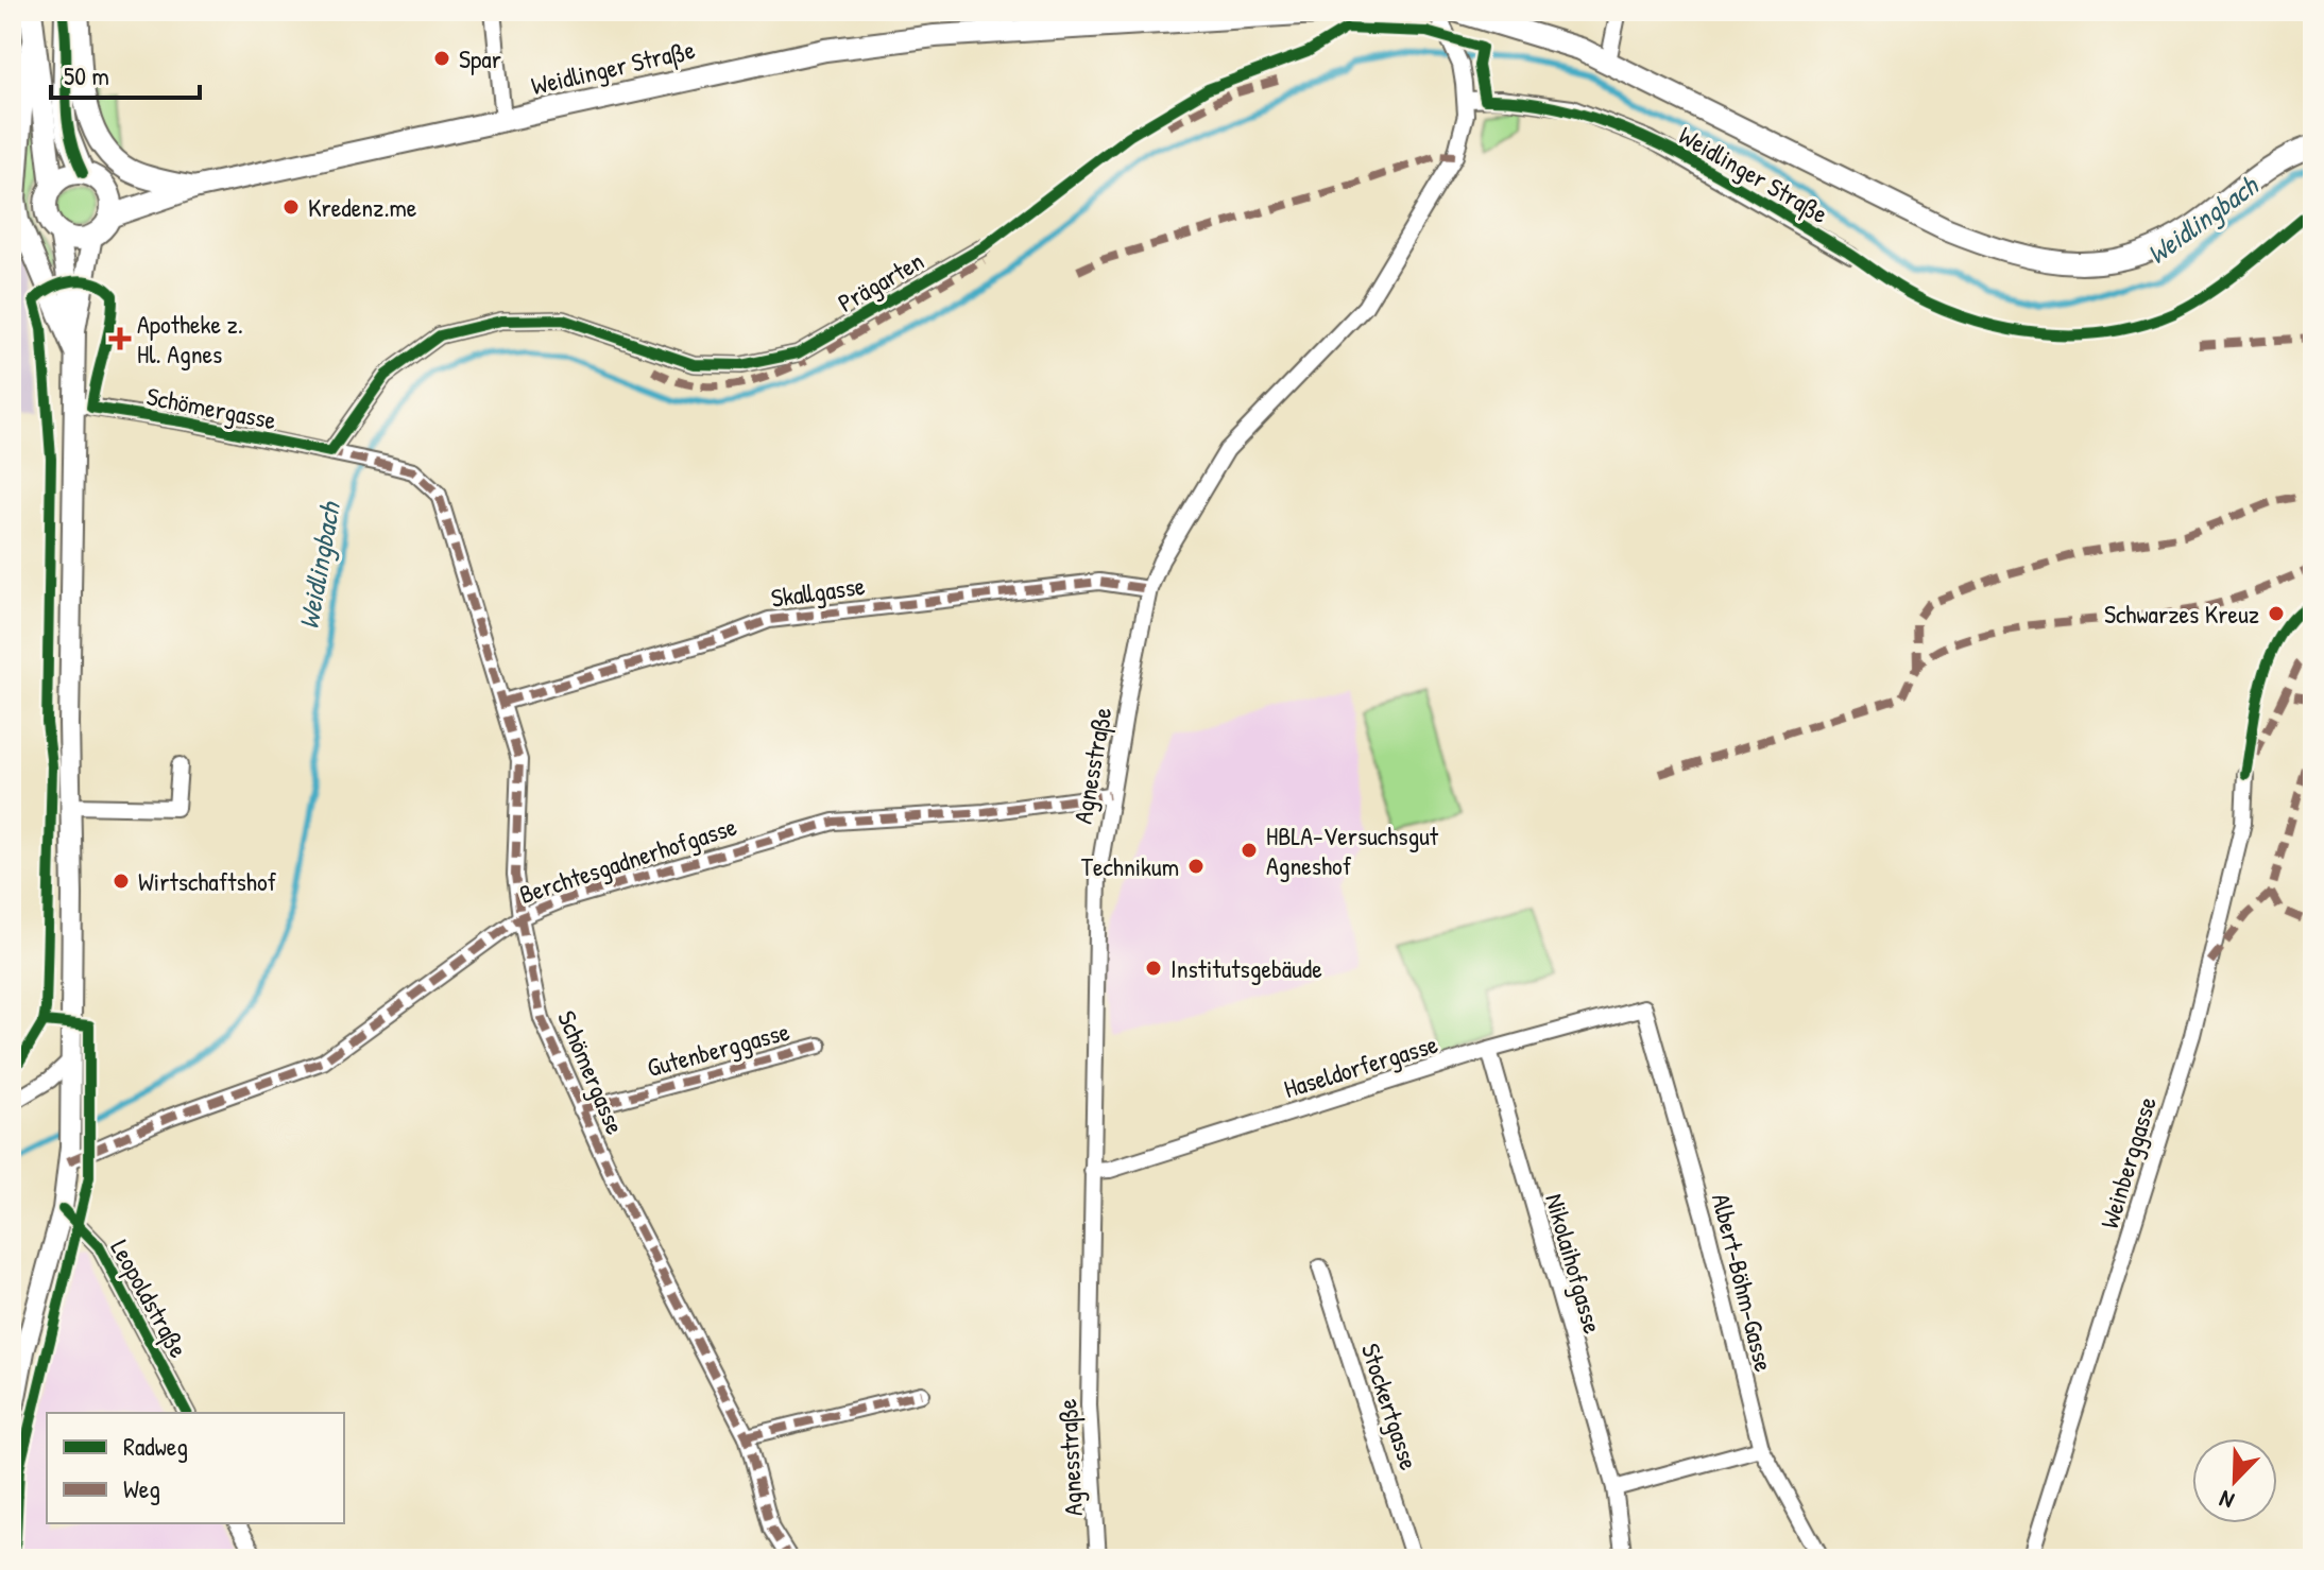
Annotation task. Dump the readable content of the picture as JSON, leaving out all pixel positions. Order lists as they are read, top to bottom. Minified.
{"streets":{"main road":["Weidlinger Straße"],"street":["Prägarten","Schömergasse","Skallgasse","Agnesstraße","Berchtesgadnerhofgasse","Gutenberggasse","Haseldorfergasse","Weinberggasse","Nikolaihofgasse","Albert-Böhm-Gasse","Leopoldstraße","Stockertgasse"]},"crossings":[["Weidlinger Straße","Agnesstraße"],["Prägarten","Schömergasse"],["Schömergasse","Skallgasse"],["Schömergasse","Berchtesgadnerhofgasse"],["Schömergasse","Gutenberggasse"],["Skallgasse","Agnesstraße"],["Agnesstraße","Berchtesgadnerhofgasse"],["Agnesstraße","Haseldorfergasse"],["Haseldorfergasse","Nikolaihofgasse"],["Haseldorfergasse","Albert-Böhm-Gasse"]],"water":["Weidlingbach"],"places":{"other":["Spar","Kredenz.me","Schwarzes Kreuz","HBLA-Versuchsgut Agneshof","Technikum","Wirtschaftshof","Institutsgebäude"],"health":["Apotheke z. Hl. Agnes"]},"legend":["Radweg","Weg"],"scale_bar":"50 m","north":"bottom left"}
